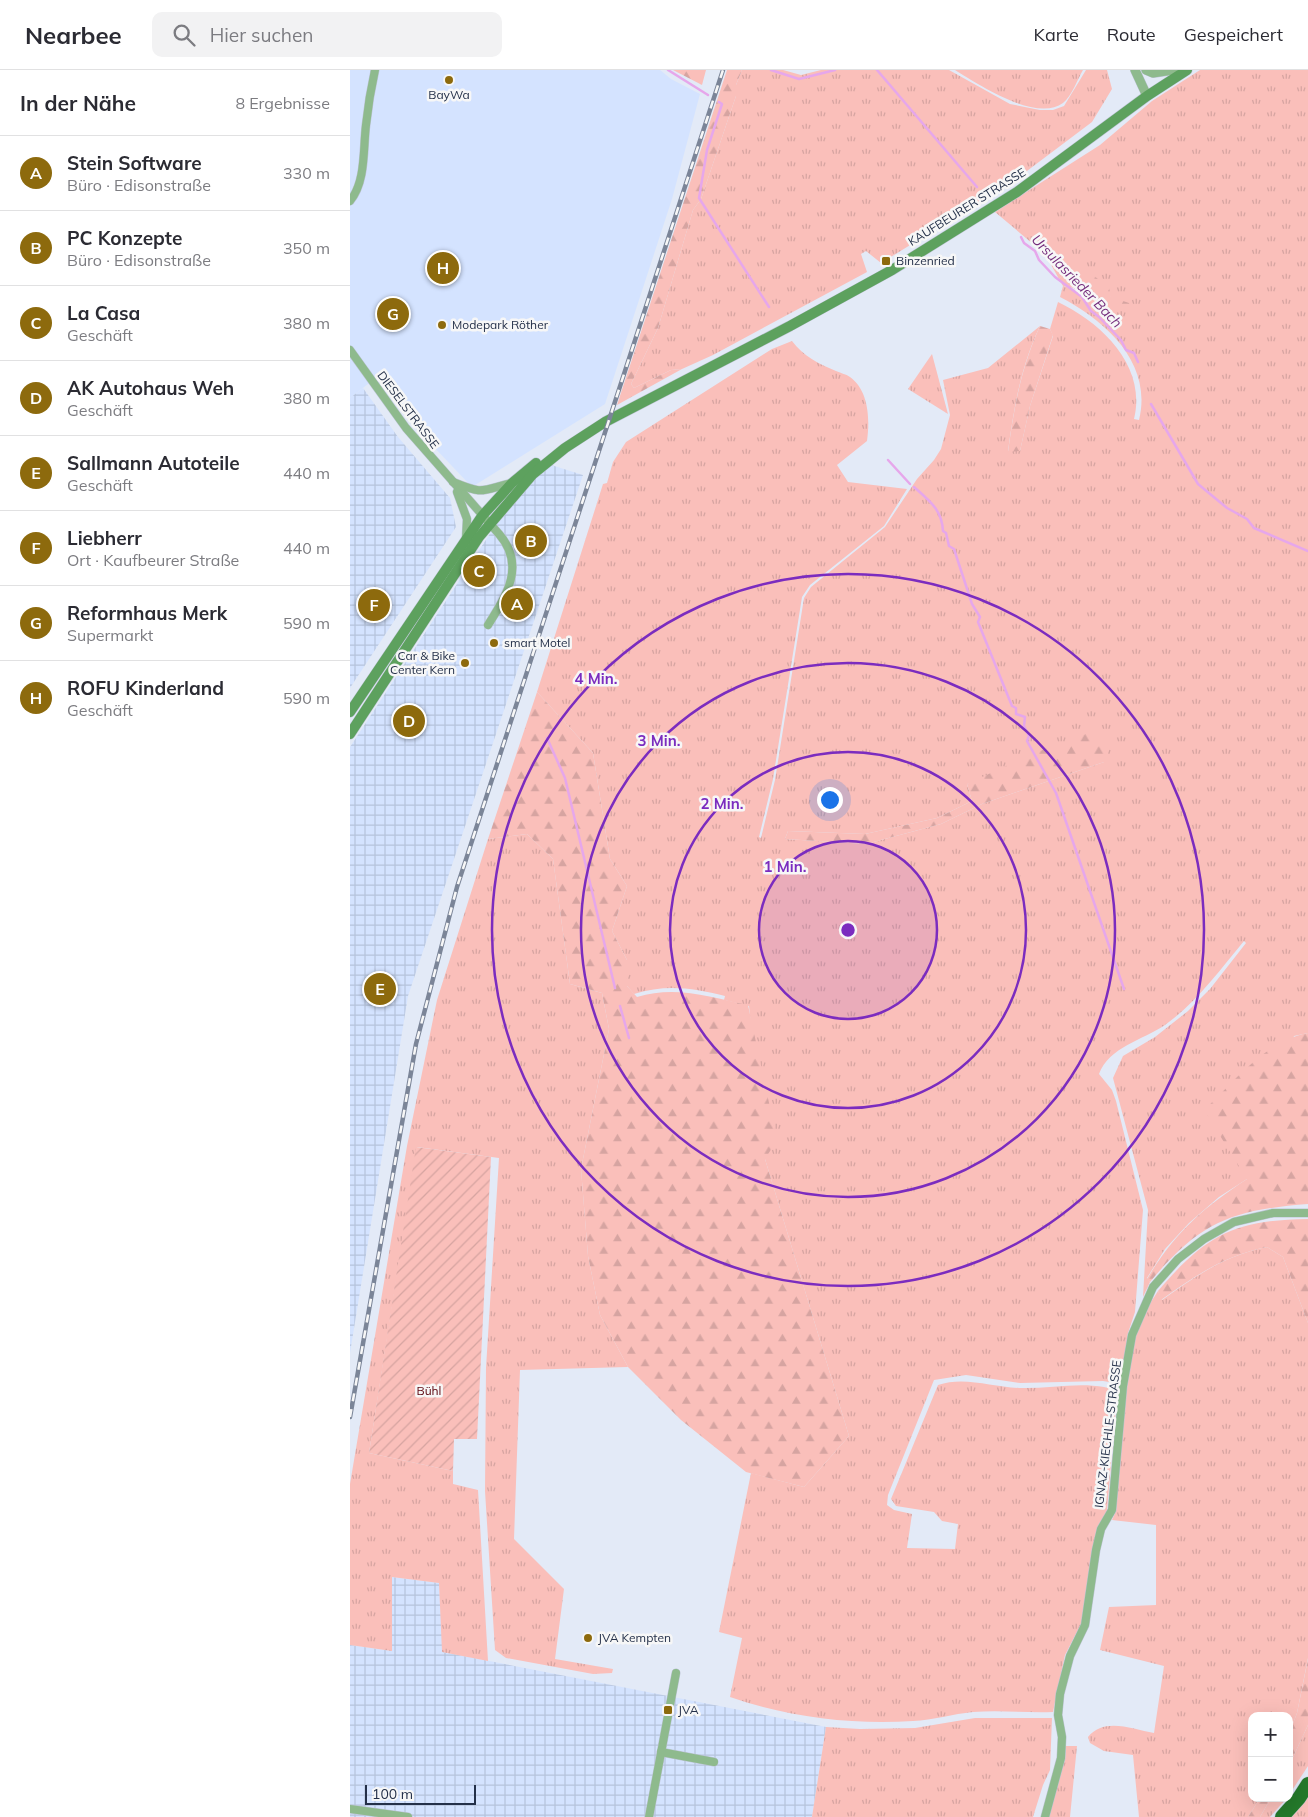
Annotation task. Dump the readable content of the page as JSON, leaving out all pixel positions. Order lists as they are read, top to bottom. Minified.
{"streets":{"main road":["KAUFBEURER STRASSE"],"street":["DIESELSTRASSE","IGNAZ-KIECHLE-STRASSE"]},"crossings":[["KAUFBEURER STRASSE","DIESELSTRASSE"]],"water":["Ursulasrieder Bach"],"parks":["Bühl"],"places":{"other":["BayWa","Modepark Röther","smart Motel","Car & Bike Center Kern","JVA Kempten"],"transit":["Binzenried","JVA"]},"scale_bar":"100 m","page":{"header":"Nearbee","search":"Hier suchen","nav":["Karte","Route","Gespeichert"],"heading":["In der Nähe","8 Ergebnisse"],"list":[{"mark":"A","name":"Stein Software","note":"Büro · Edisonstraße","value":"330 m"},{"mark":"B","name":"PC Konzepte","note":"Büro · Edisonstraße","value":"350 m"},{"mark":"C","name":"La Casa","note":"Geschäft","value":"380 m"},{"mark":"D","name":"AK Autohaus Weh","note":"Geschäft","value":"380 m"},{"mark":"E","name":"Sallmann Autoteile","note":"Geschäft","value":"440 m"},{"mark":"F","name":"Liebherr","note":"Ort · Kaufbeurer Straße","value":"440 m"},{"mark":"G","name":"Reformhaus Merk","note":"Supermarkt","value":"590 m"},{"mark":"H","name":"ROFU Kinderland","note":"Geschäft","value":"590 m"}],"pins":["H","G","B","C","A","F","D","E"],"map_buttons":["+","−"],"scale":"100 m"},"rings":["4 Min.","3 Min.","2 Min.","1 Min."]}
